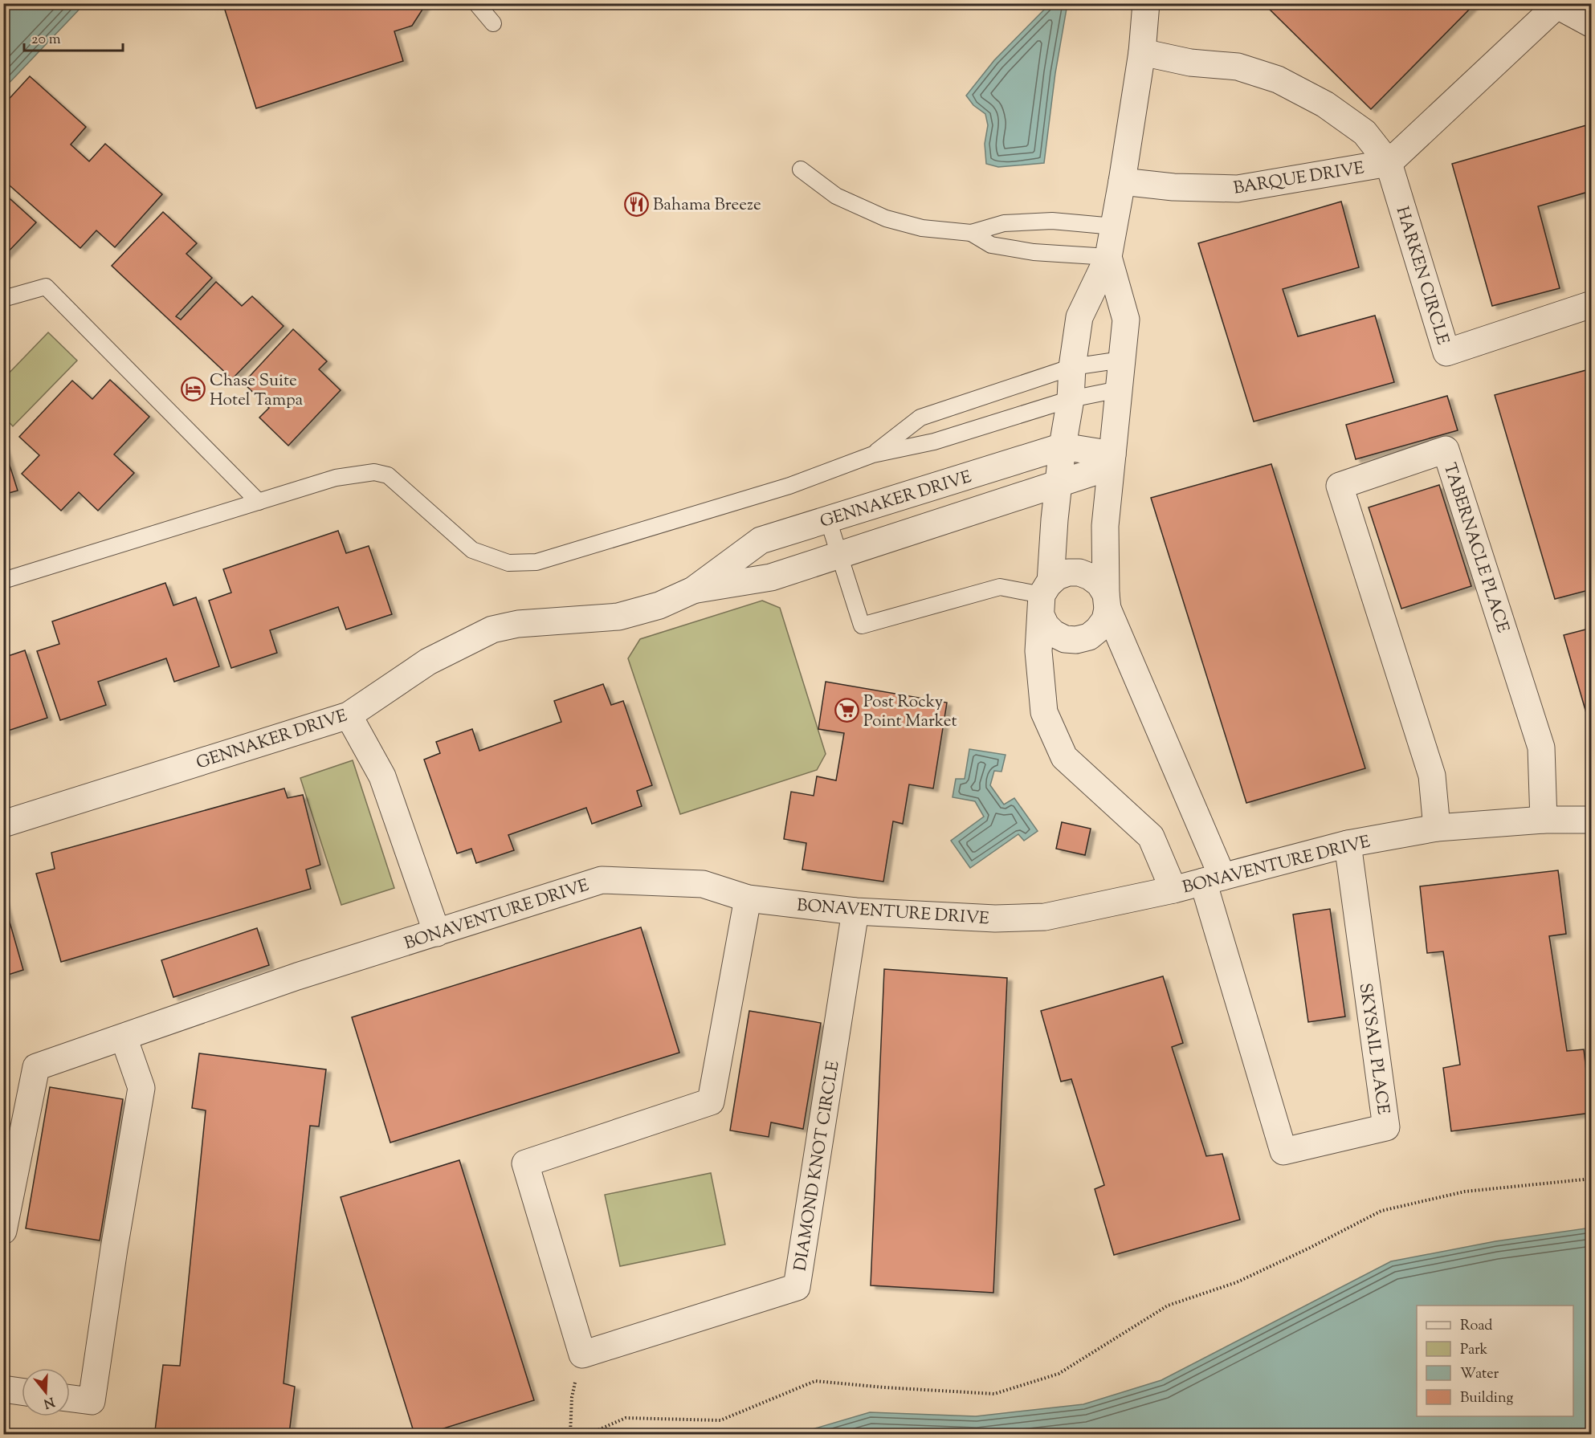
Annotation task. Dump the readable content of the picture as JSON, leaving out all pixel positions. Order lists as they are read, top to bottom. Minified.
{"streets":{"street":["BARQUE DRIVE","HARKEN CIRCLE","GENNAKER DRIVE","TABERNACLE PLACE","BONAVENTURE DRIVE","SKYSAIL PLACE","DIAMOND KNOT CIRCLE"]},"crossings":[["BARQUE DRIVE","HARKEN CIRCLE"],["TABERNACLE PLACE","BONAVENTURE DRIVE"],["BONAVENTURE DRIVE","SKYSAIL PLACE"],["BONAVENTURE DRIVE","DIAMOND KNOT CIRCLE"]],"places":{"restaurant":["Bahama Breeze"],"hotel":["Chase Suite Hotel Tampa"],"supermarket":["Post Rocky Point Market"]},"legend":["Road","Park","Water","Building"],"scale_bar":"20 m","north":"bottom"}
